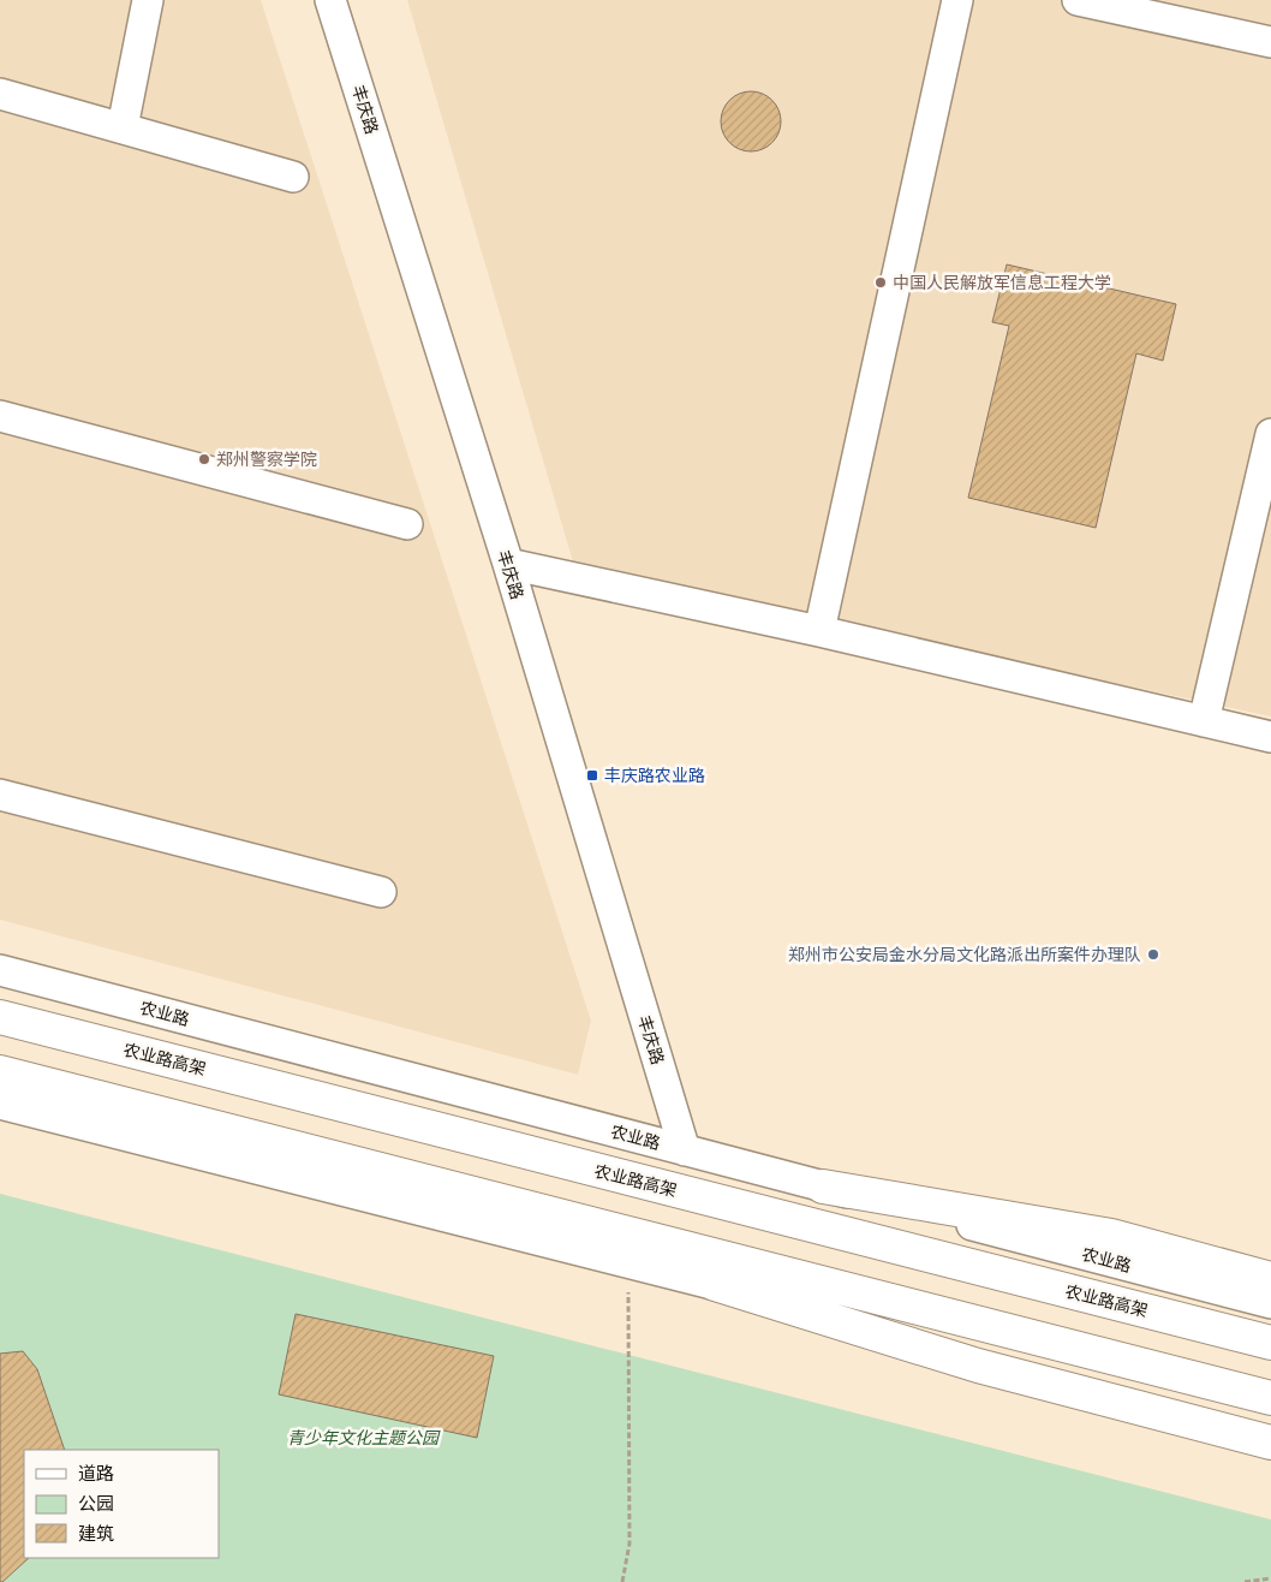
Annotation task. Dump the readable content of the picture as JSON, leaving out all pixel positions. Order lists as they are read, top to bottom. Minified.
{"streets":{"highway":["农业路高架"],"street":["丰庆路","农业路"]},"crossings":[["丰庆路","农业路"]],"parks":["青少年文化主题公园"],"places":{"other":["中国人民解放军信息工程大学","郑州警察学院","郑州市公安局金水分局文化路派出所案件办理队"],"transit":["丰庆路农业路"]},"legend":["道路","公园","建筑"]}
